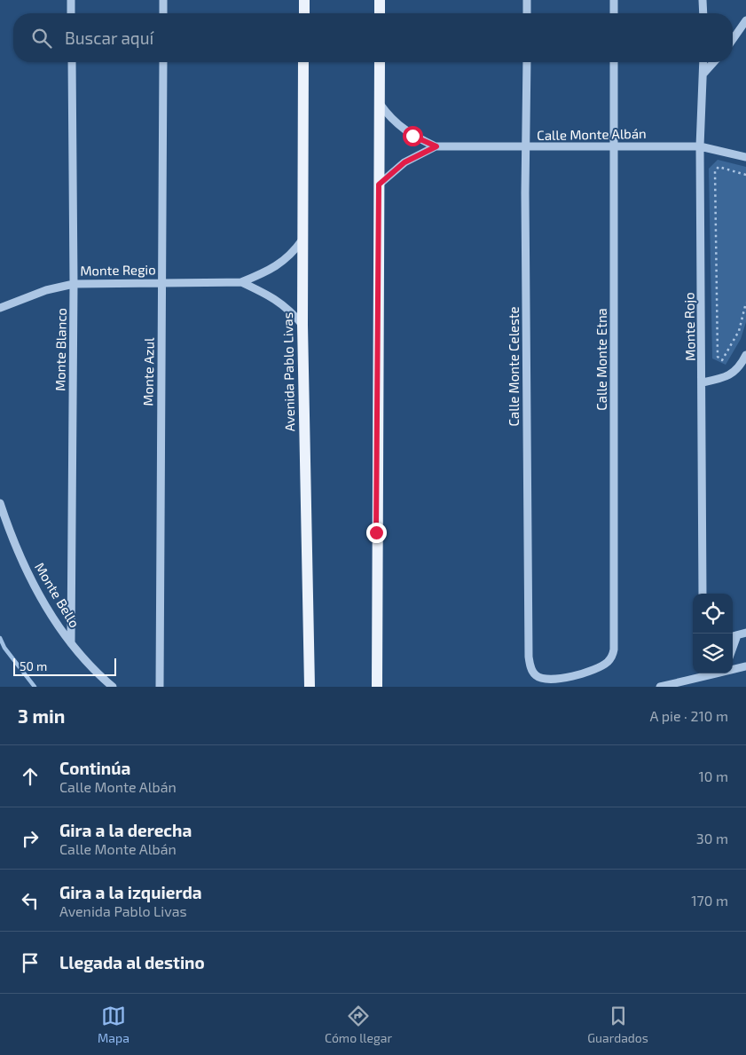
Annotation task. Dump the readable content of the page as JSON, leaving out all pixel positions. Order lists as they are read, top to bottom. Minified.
{"streets":{"main road":["Avenida Pablo Livas"],"street":["Calle Monte Albán","Monte Regio","Monte Rojo","Monte Blanco","Calle Monte Etna","Calle Monte Celeste","Monte Azul","Monte Bello"]},"crossings":[["Calle Monte Albán","Monte Rojo"],["Calle Monte Albán","Calle Monte Etna"],["Calle Monte Albán","Calle Monte Celeste"],["Monte Regio","Monte Blanco"],["Monte Regio","Monte Azul"],["Monte Regio","Avenida Pablo Livas"],["Monte Blanco","Monte Bello"],["Calle Monte Etna","Calle Monte Celeste"]],"scale_bar":"50 m","page":{"search":"Buscar aquí","scale":"50 m","heading":["3 min","A pie · 210 m"],"list":[["Continúa","Calle Monte Albán","10 m"],["Gira a la derecha","Calle Monte Albán","30 m"],["Gira a la izquierda","Avenida Pablo Livas","170 m"],"Llegada al destino"],"nav":["Mapa","Cómo llegar","Guardados"]}}
